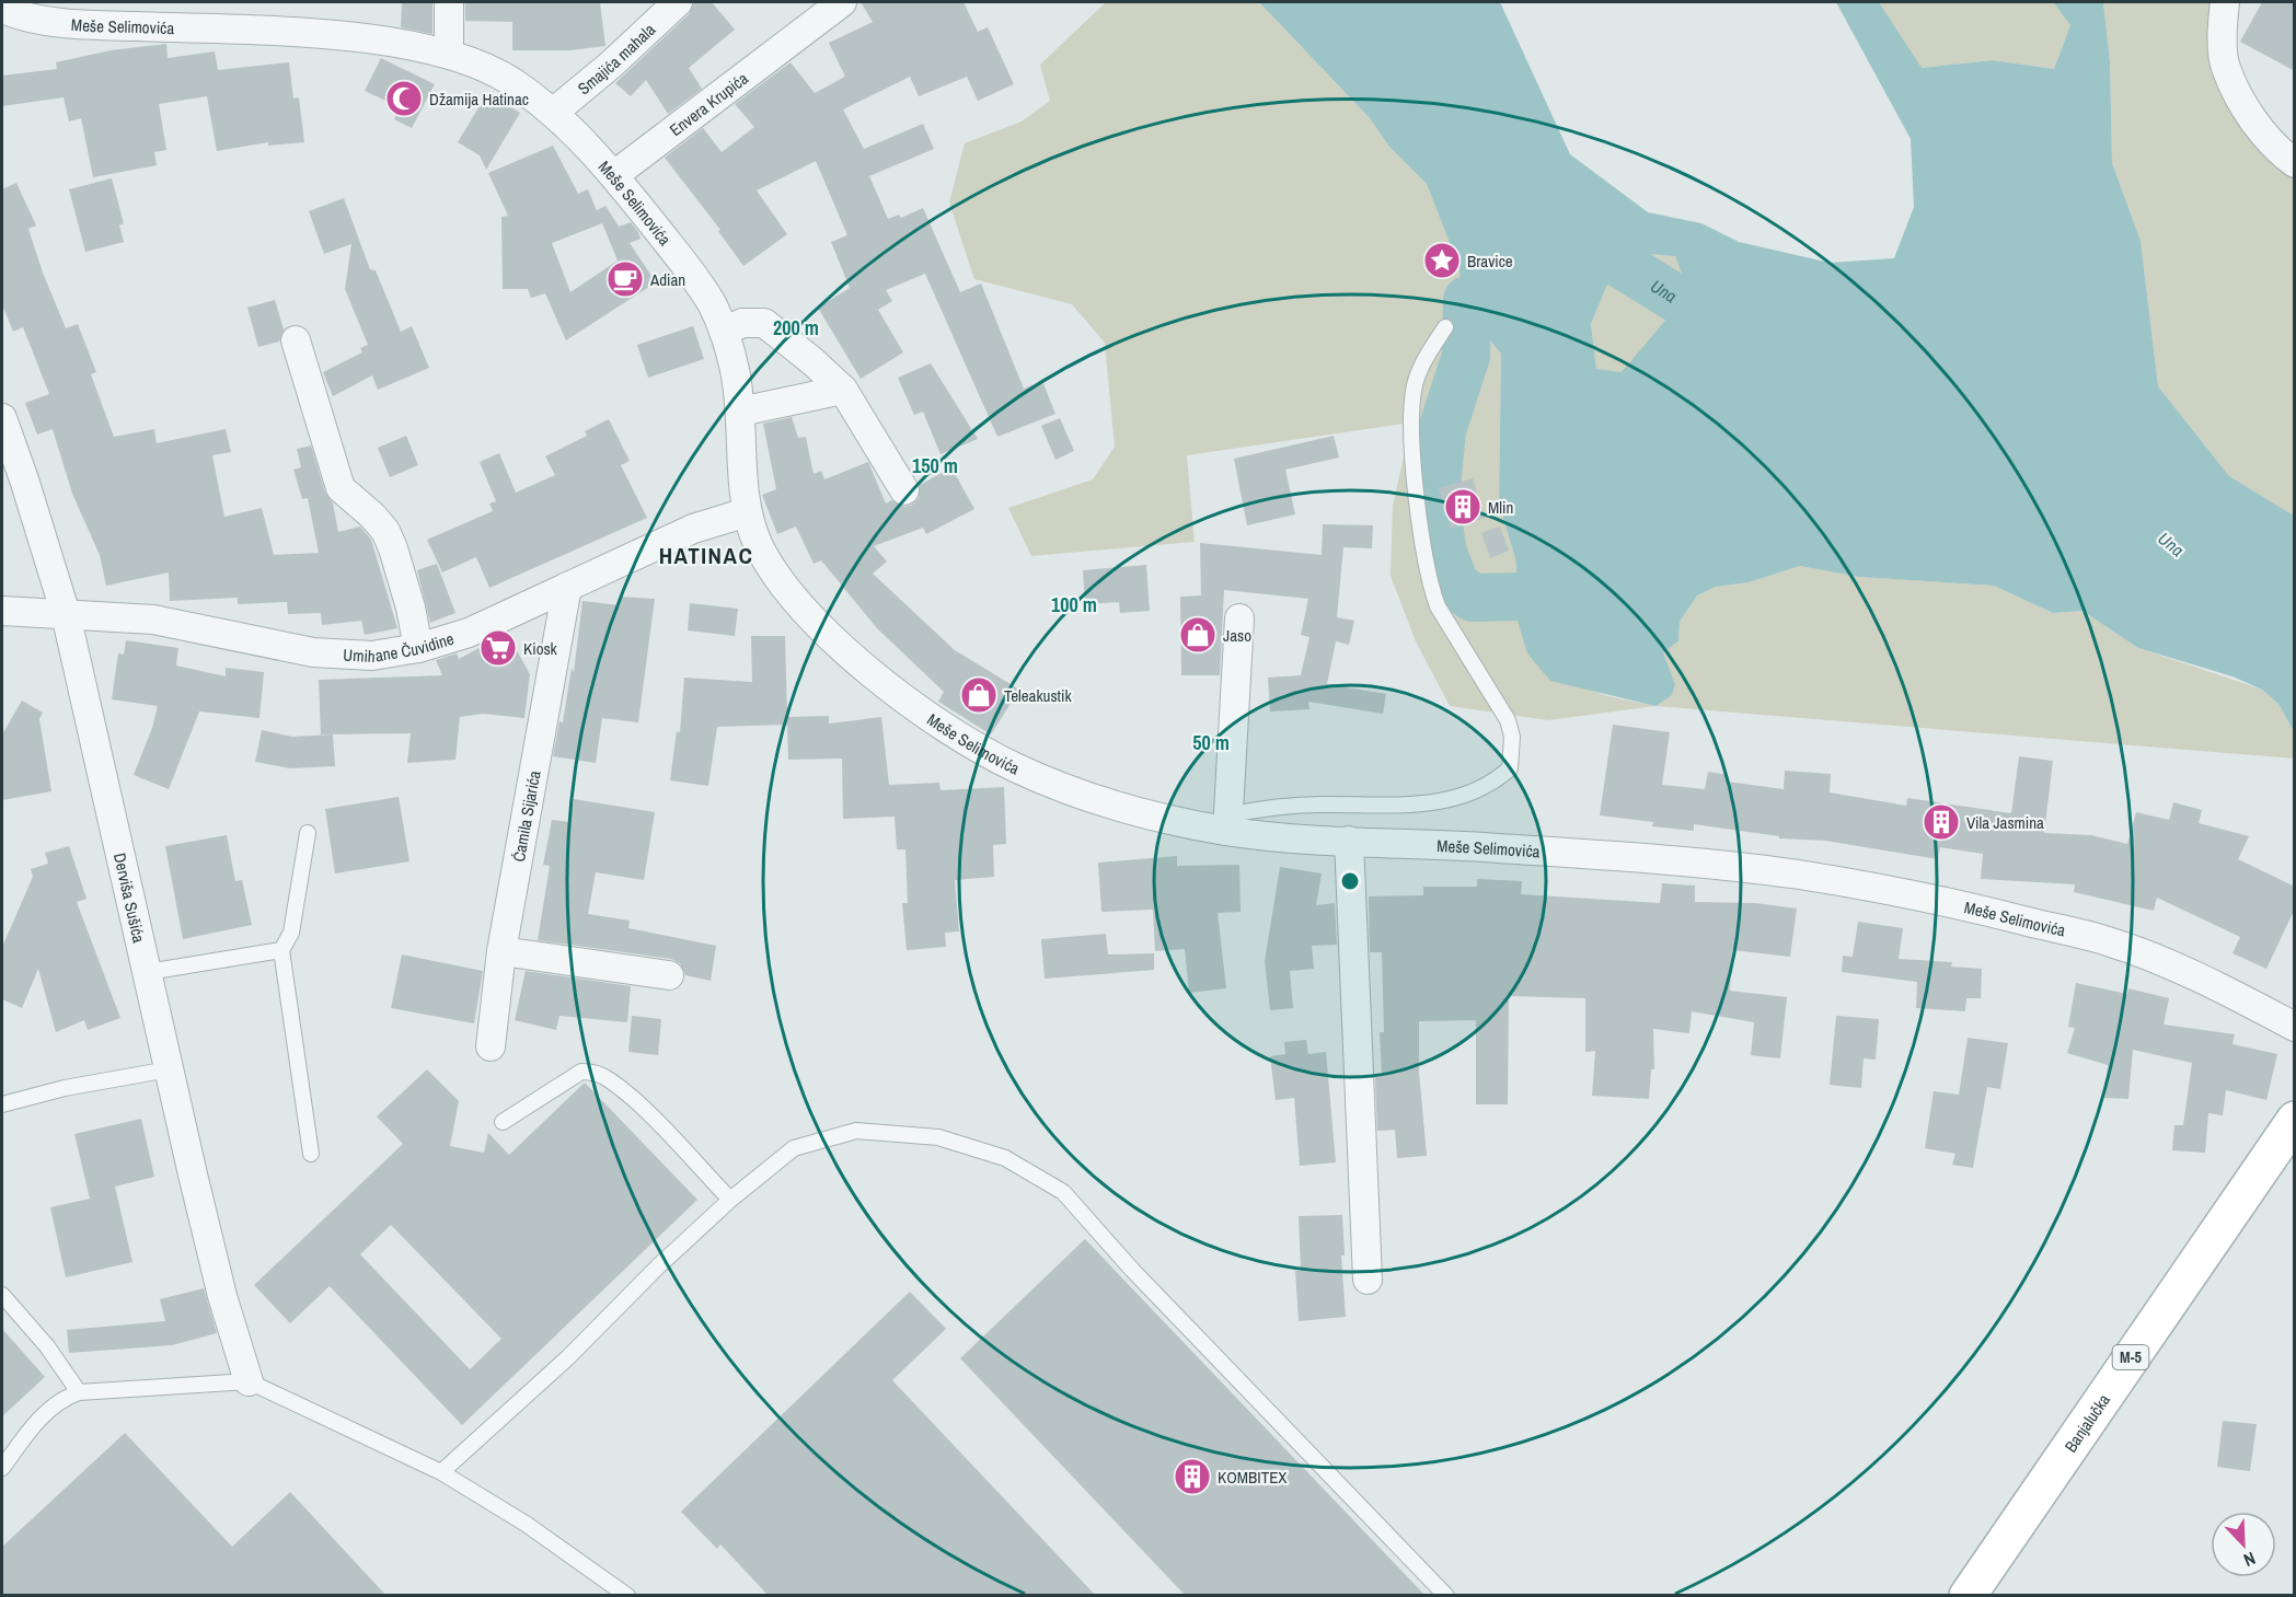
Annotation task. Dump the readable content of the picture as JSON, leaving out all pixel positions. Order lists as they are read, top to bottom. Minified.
{"streets":{"main road":["M-5","Banjalučka"],"street":["Meše Selimovića","Smajića mahala","Envera Krupića","Umihane Čuvidine","Ćamila Sijarića","Derviša Sušića"]},"crossings":[["Meše Selimovića","Smajića mahala"],["Meše Selimovića","Envera Krupića"],["Meše Selimovića","Umihane Čuvidine"],["Umihane Čuvidine","Ćamila Sijarića"],["Umihane Čuvidine","Derviša Sušića"]],"districts":["HATINAC"],"water":["Una"],"places":{"mosque":["Džamija Hatinac"],"place":["Bravice"],"cafe":["Adian"],"building":["Mlin","Vila Jasmina","KOMBITEX"],"shop":["Jaso","Teleakustik"],"supermarket":["Kiosk"]},"north":"bottom right","rings":["200 m","150 m","100 m","50 m"]}
